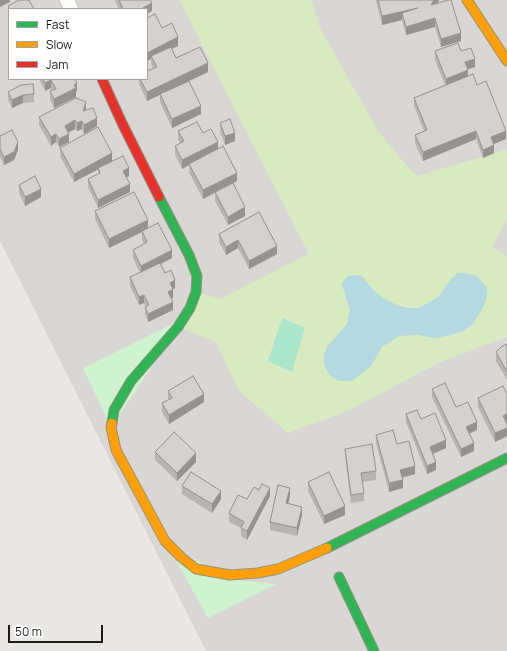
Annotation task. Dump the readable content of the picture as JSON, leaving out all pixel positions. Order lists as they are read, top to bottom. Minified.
{"legend":["Fast","Slow","Jam"],"scale_bar":"50 m"}
